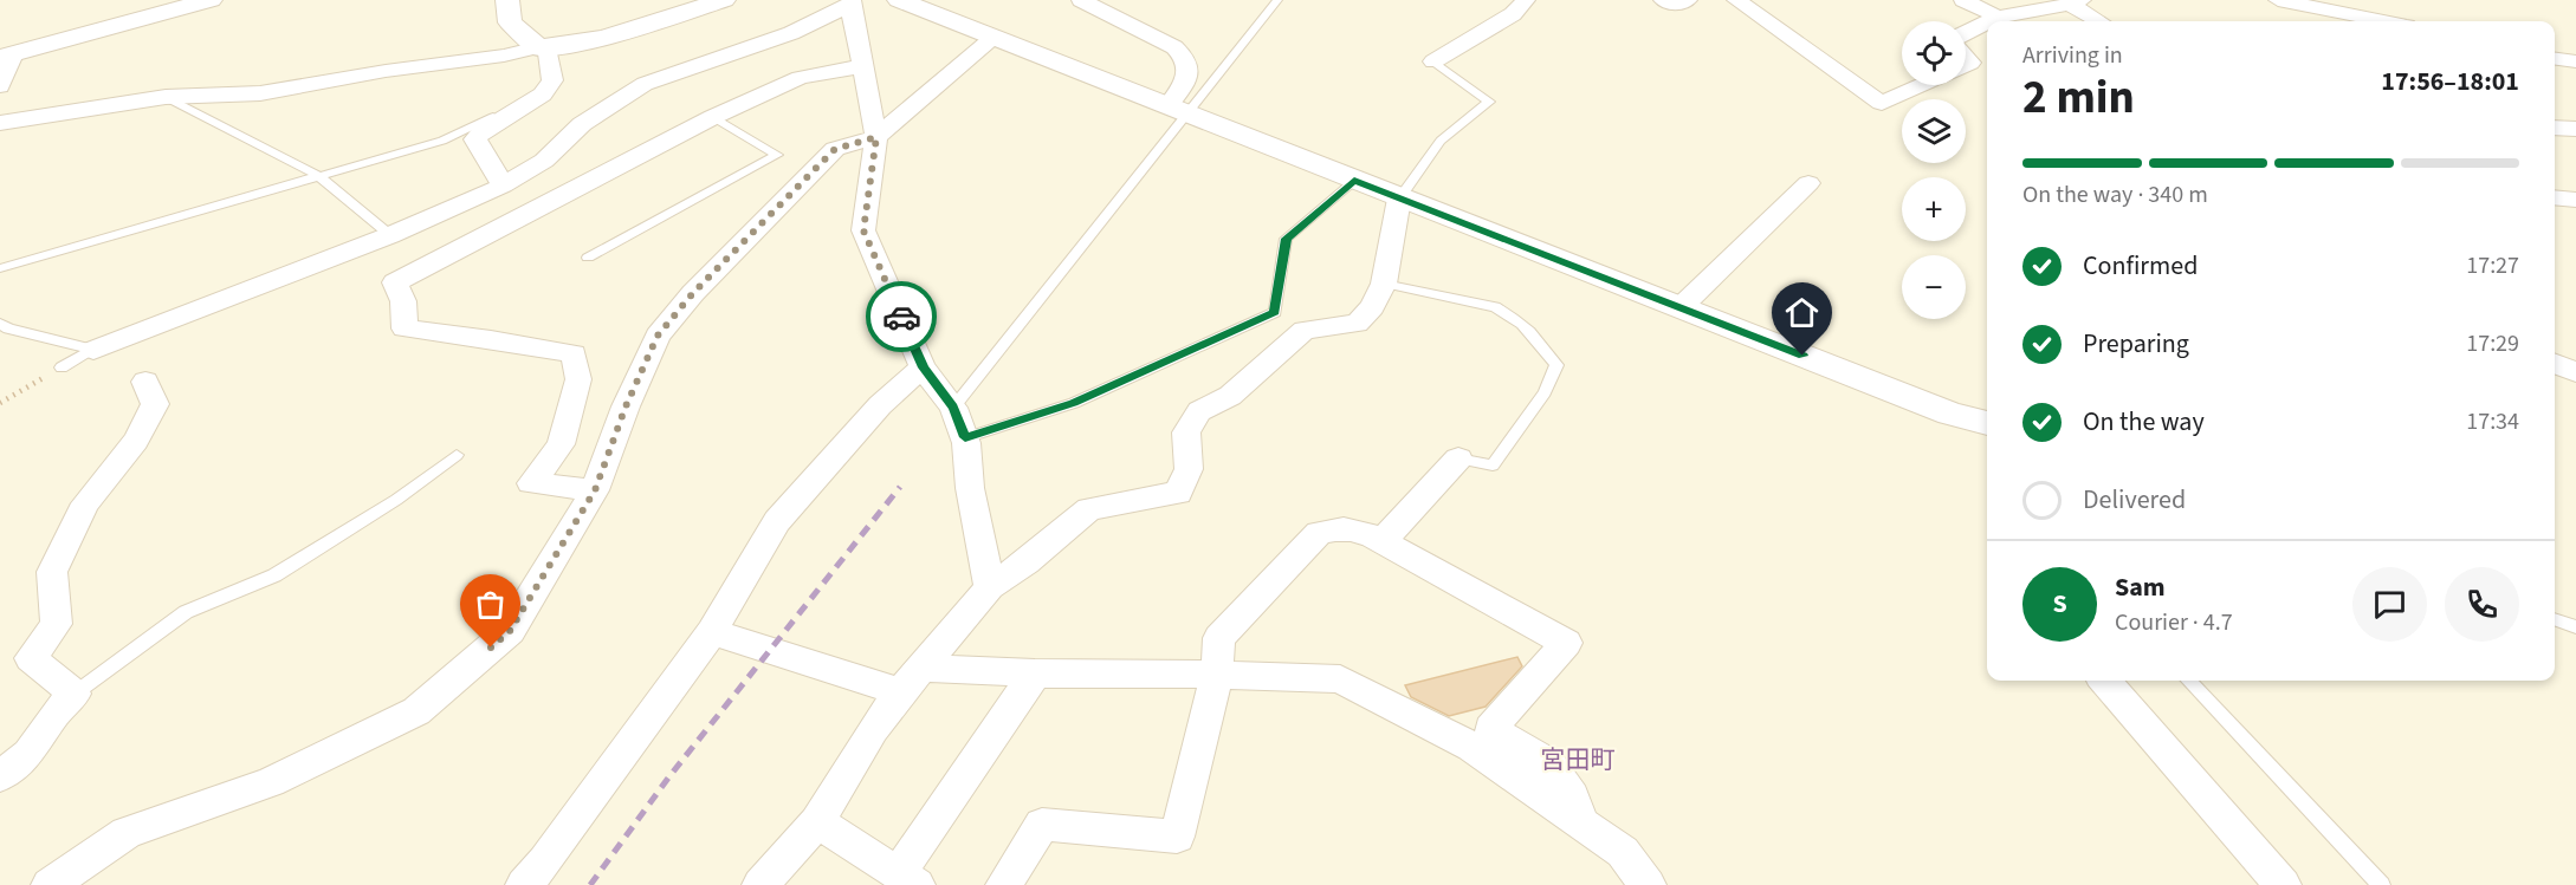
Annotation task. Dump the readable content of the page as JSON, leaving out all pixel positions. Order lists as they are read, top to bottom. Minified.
{"districts":["宮田町"],"page":{"map_buttons":["+","−"],"heading":["2 min","Arriving in","17:56–18:01"],"panel":["Sam","Courier · 4.7"],"bar":"On the way · 340 m","list":[["Confirmed","17:27"],["Preparing","17:29"],["On the way","17:34"],"Delivered"],"round":"S"}}
